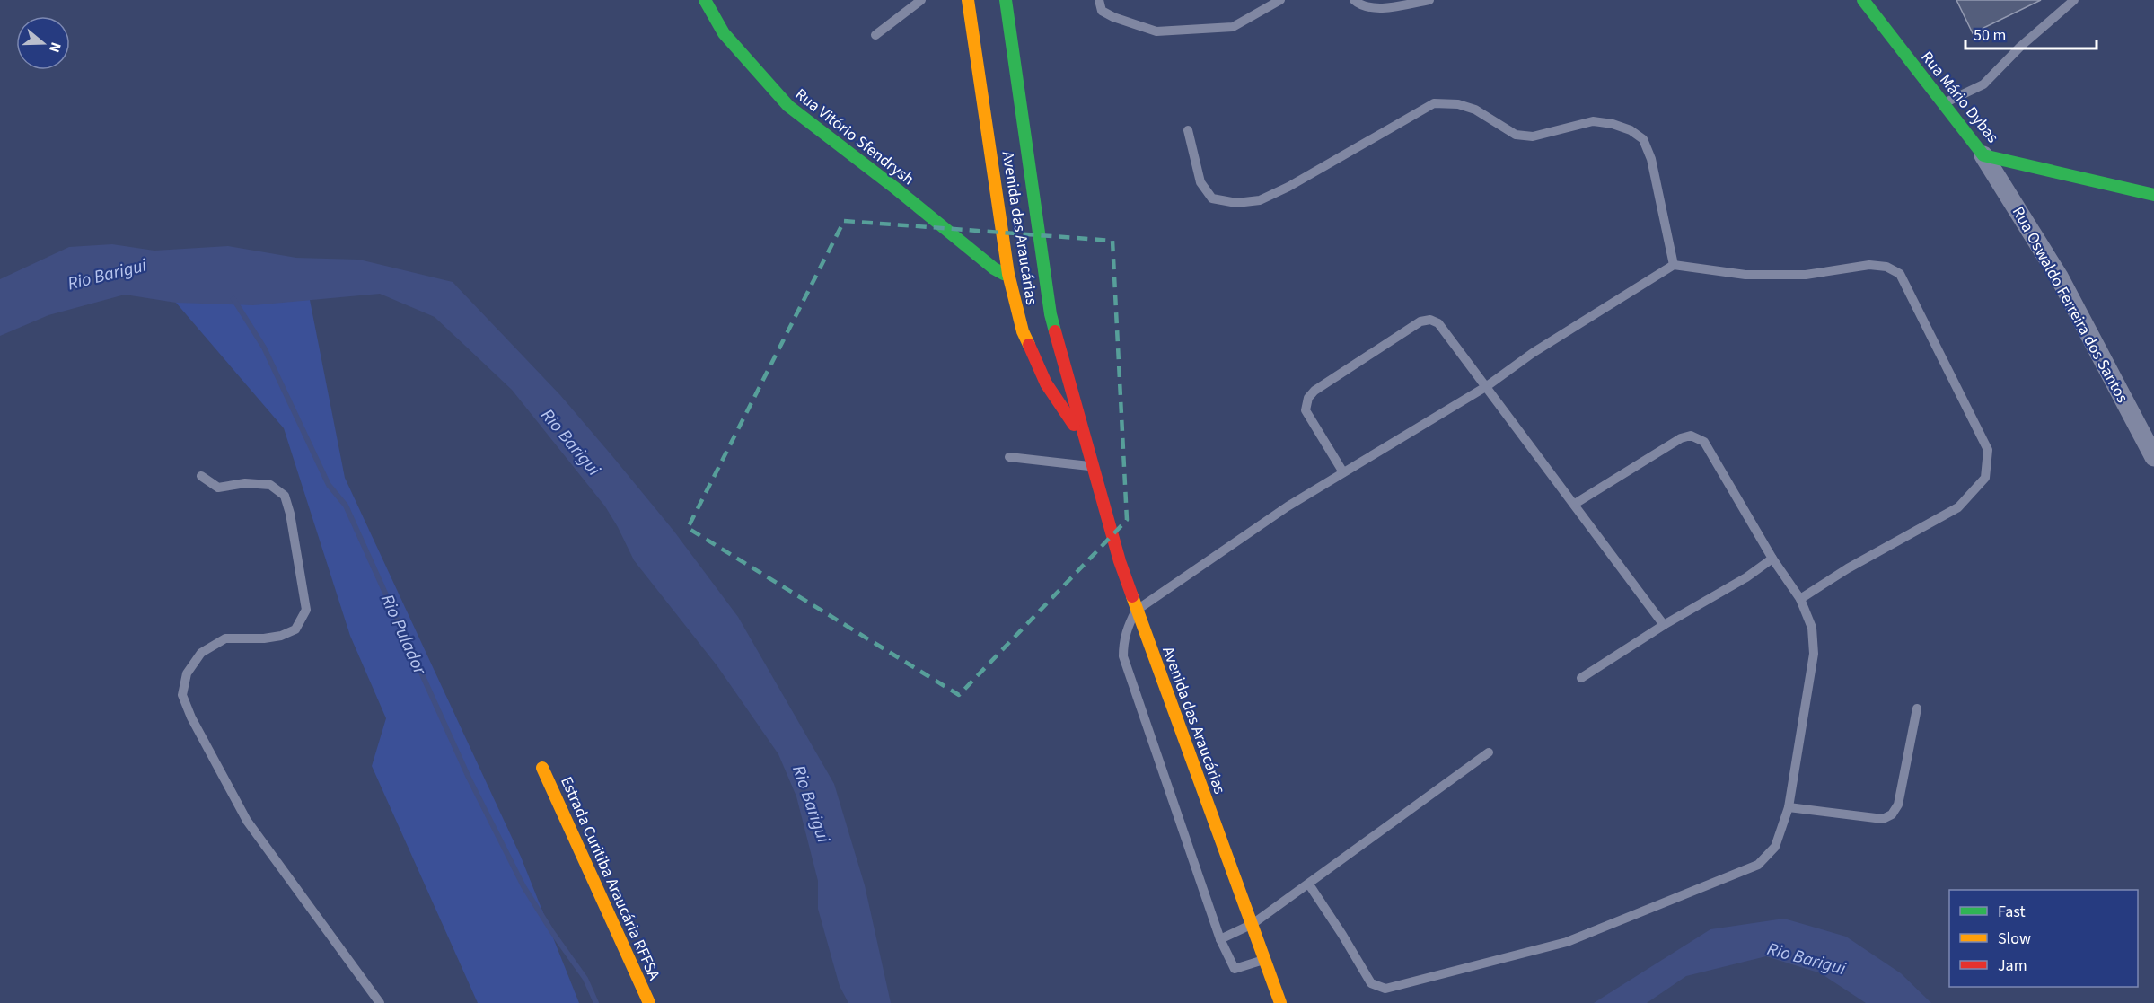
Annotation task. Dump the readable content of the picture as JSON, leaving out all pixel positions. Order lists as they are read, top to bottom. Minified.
{"streets":{"main road":["Rua Mário Dybas","Rua Vitório Sfendrysh","Avenida das Araucárias","Estrada Curitiba Araucária RFFSA"],"street":["Rua Oswaldo Ferreira dos Santos"]},"crossings":[["Rua Mário Dybas","Rua Oswaldo Ferreira dos Santos"],["Rua Vitório Sfendrysh","Avenida das Araucárias"]],"water":["Rio Barigui","Rio Pulador"],"legend":["Fast","Slow","Jam"],"scale_bar":"50 m","north":"right"}
